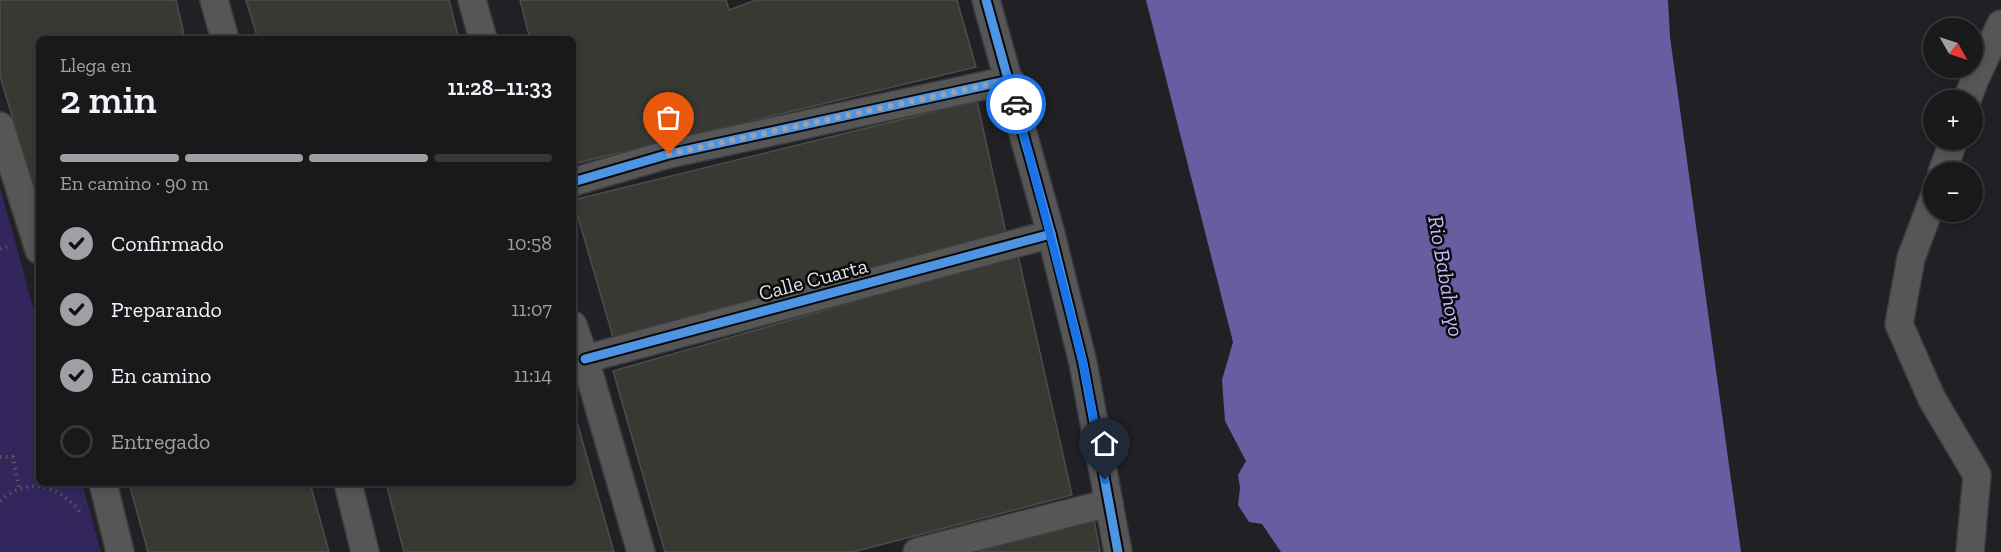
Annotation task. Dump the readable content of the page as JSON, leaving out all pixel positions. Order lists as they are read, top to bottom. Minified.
{"streets":{"street":["Calle Cuarta"]},"water":["Rio Babahoyo"],"north":"bottom right","page":{"map_buttons":["+","−"],"heading":["2 min","Llega en","11:28–11:33"],"bar":"En camino · 90 m","list":[["Confirmado","10:58"],["Preparando","11:07"],["En camino","11:14"],"Entregado"]}}
